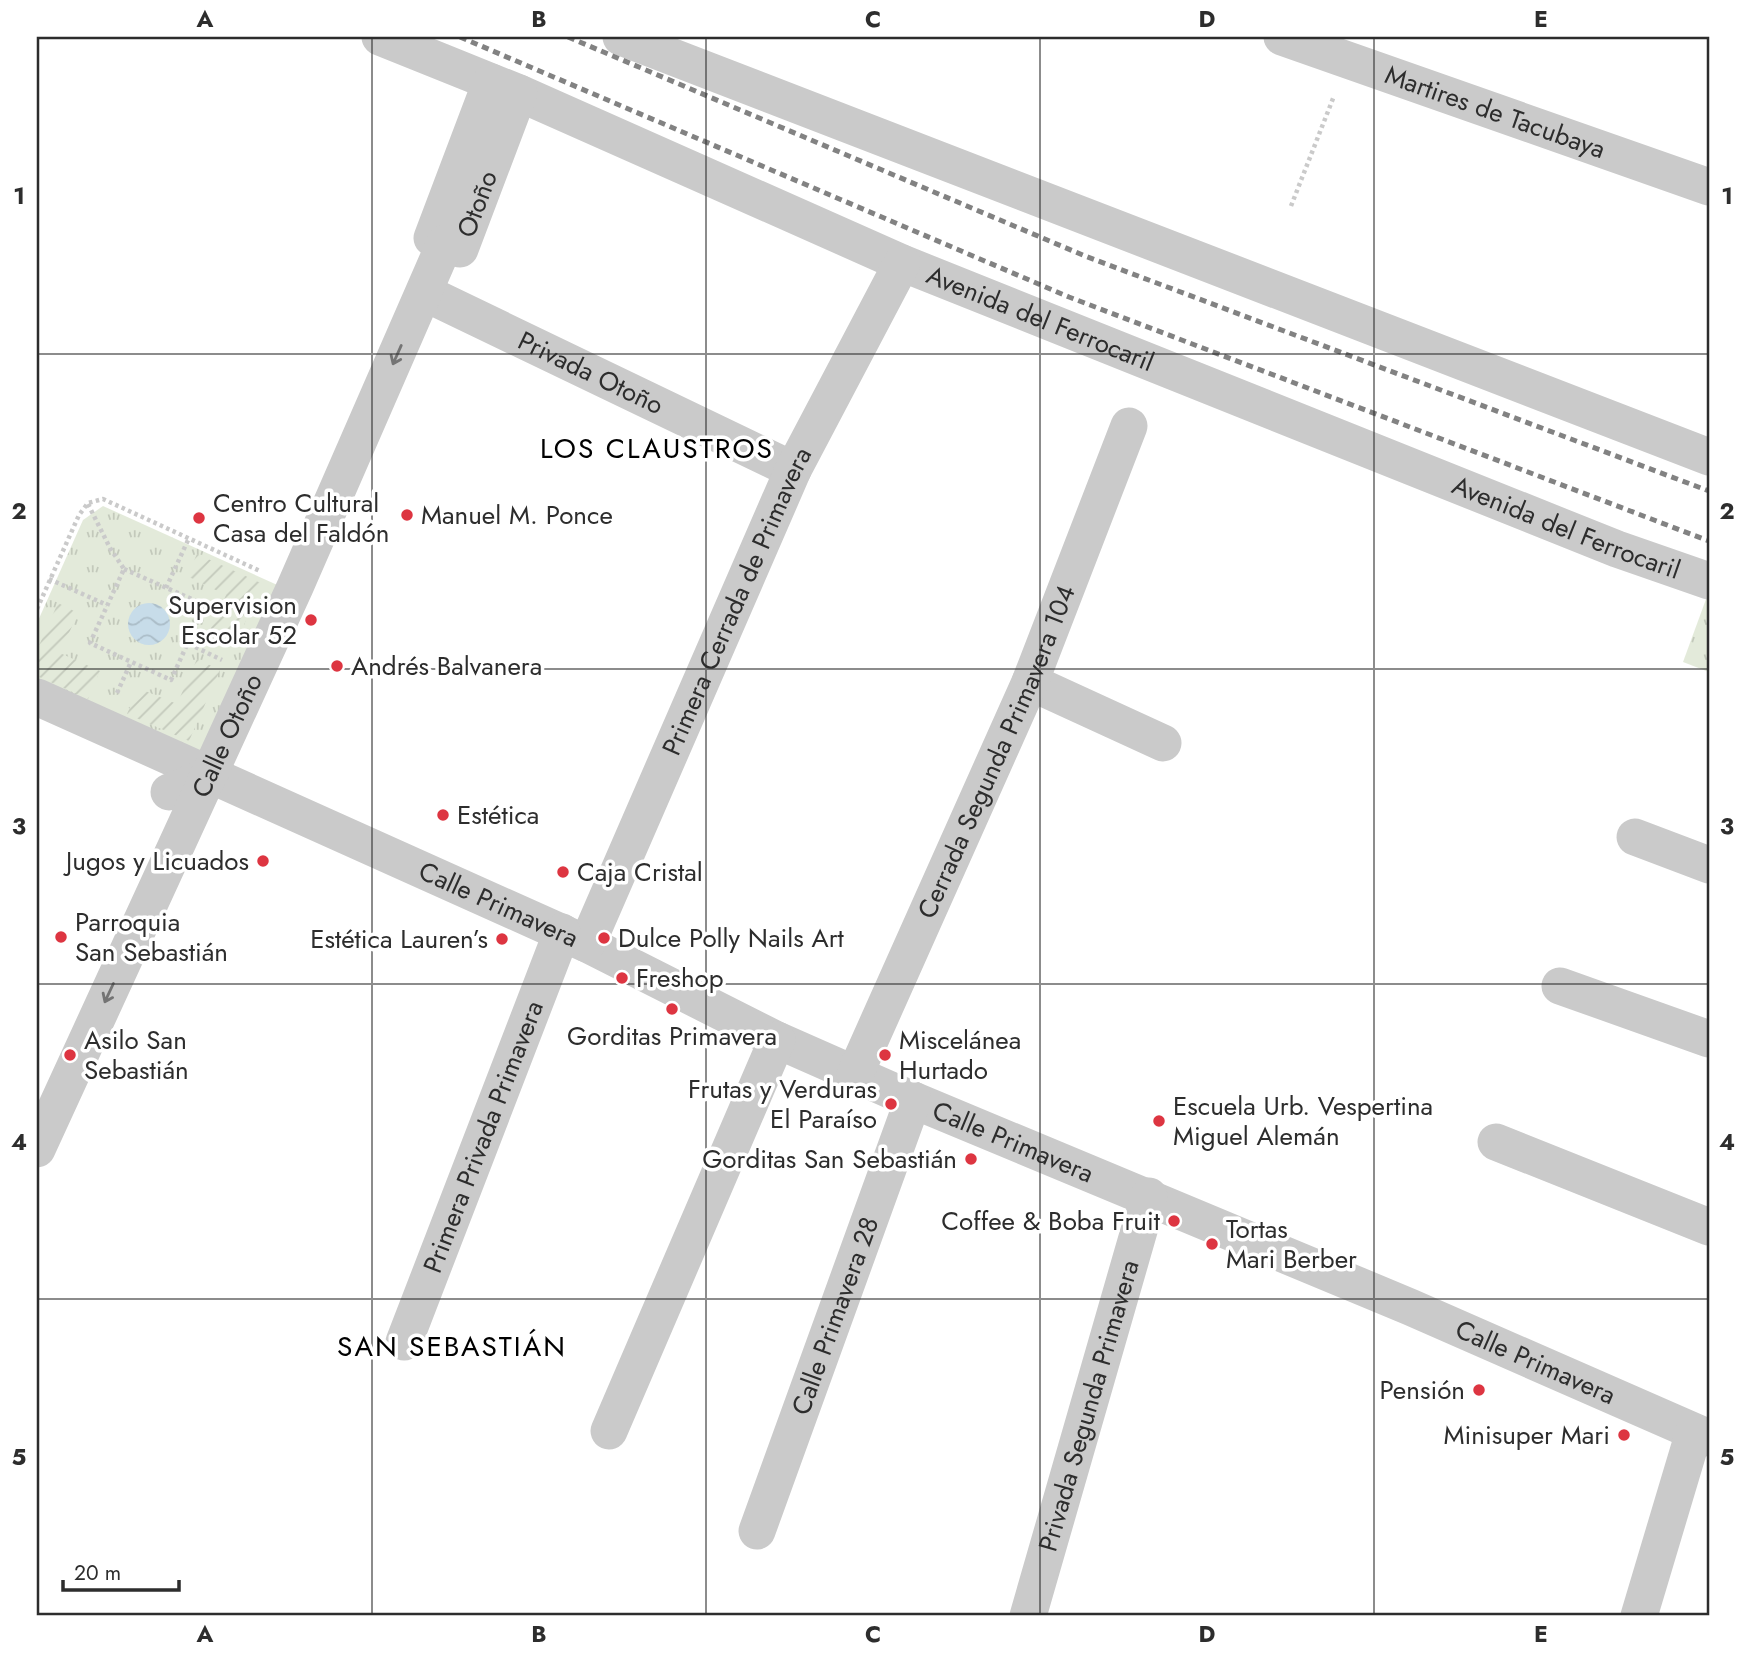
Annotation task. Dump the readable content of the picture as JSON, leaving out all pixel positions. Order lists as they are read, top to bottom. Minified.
{"streets":{"street":["Martires de Tacubaya","Otoño","Avenida del Ferrocaril","Privada Otoño","Primera Cerrada de Primavera","Calle Otoño","Cerrada Segunda Primavera 104","Calle Primavera","Primera Privada Primavera","Calle Primavera 28","Privada Segunda Primavera"]},"crossings":[["Otoño","Avenida del Ferrocaril"],["Otoño","Calle Otoño"],["Avenida del Ferrocaril","Primera Cerrada de Primavera"],["Privada Otoño","Primera Cerrada de Primavera"],["Privada Otoño","Calle Otoño"],["Primera Cerrada de Primavera","Calle Primavera"],["Primera Cerrada de Primavera","Primera Privada Primavera"],["Calle Otoño","Calle Primavera"],["Cerrada Segunda Primavera 104","Calle Primavera"],["Calle Primavera","Primera Privada Primavera"],["Calle Primavera","Calle Primavera 28"],["Calle Primavera","Privada Segunda Primavera"]],"one_way":["Calle Otoño"],"districts":["LOS CLAUSTROS","SAN SEBASTIÁN"],"places":["Manuel M. Ponce","Centro Cultural Casa del Faldón","Supervision Escolar 52","Andrés Balvanera","Estética","Jugos y Licuados","Caja Cristal","Parroquia San Sebastián","Dulce Polly Nails Art","Estética Lauren’s","Freshop","Gorditas Primavera","Asilo San Sebastián","Miscelánea Hurtado","Frutas y Verduras El Paraíso","Escuela Urb. Vespertina Miguel Alemán","Gorditas San Sebastián","Coffee & Boba Fruit","Tortas Mari Berber","Pensión","Minisuper Mari"],"scale_bar":"20 m","grid":{"columns":["A","B","C","D","E"],"rows":["1","2","3","4","5"]}}
